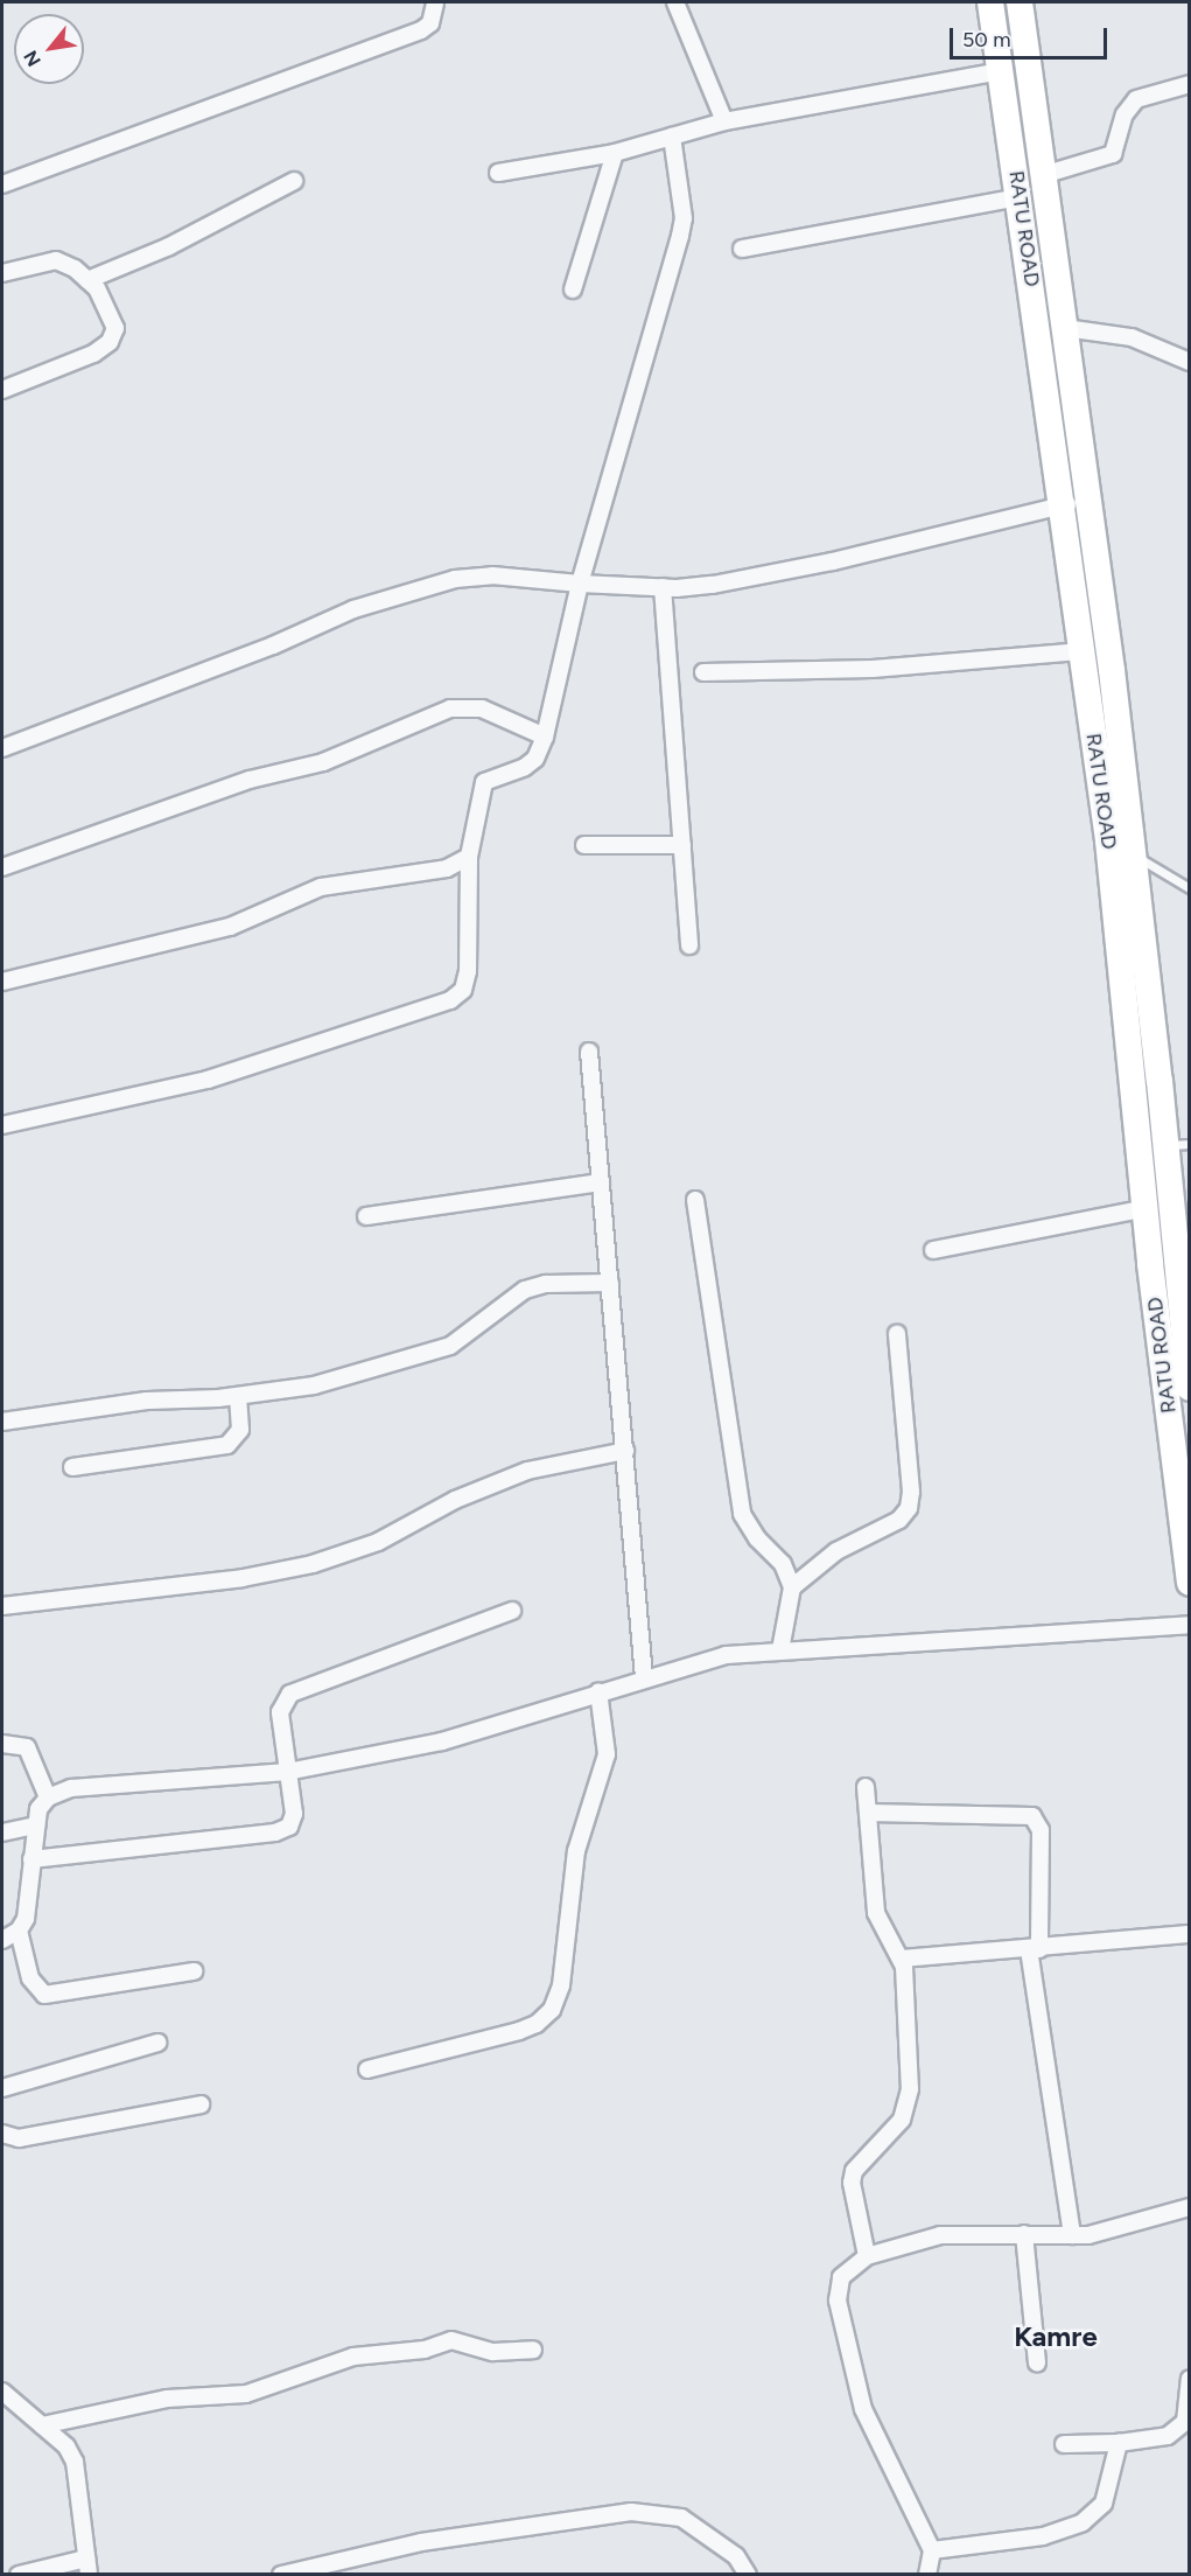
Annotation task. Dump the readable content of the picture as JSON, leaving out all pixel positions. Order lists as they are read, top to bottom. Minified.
{"streets":{"main road":["RATU ROAD"]},"districts":["Kamre"],"scale_bar":"50 m","north":"bottom left"}
